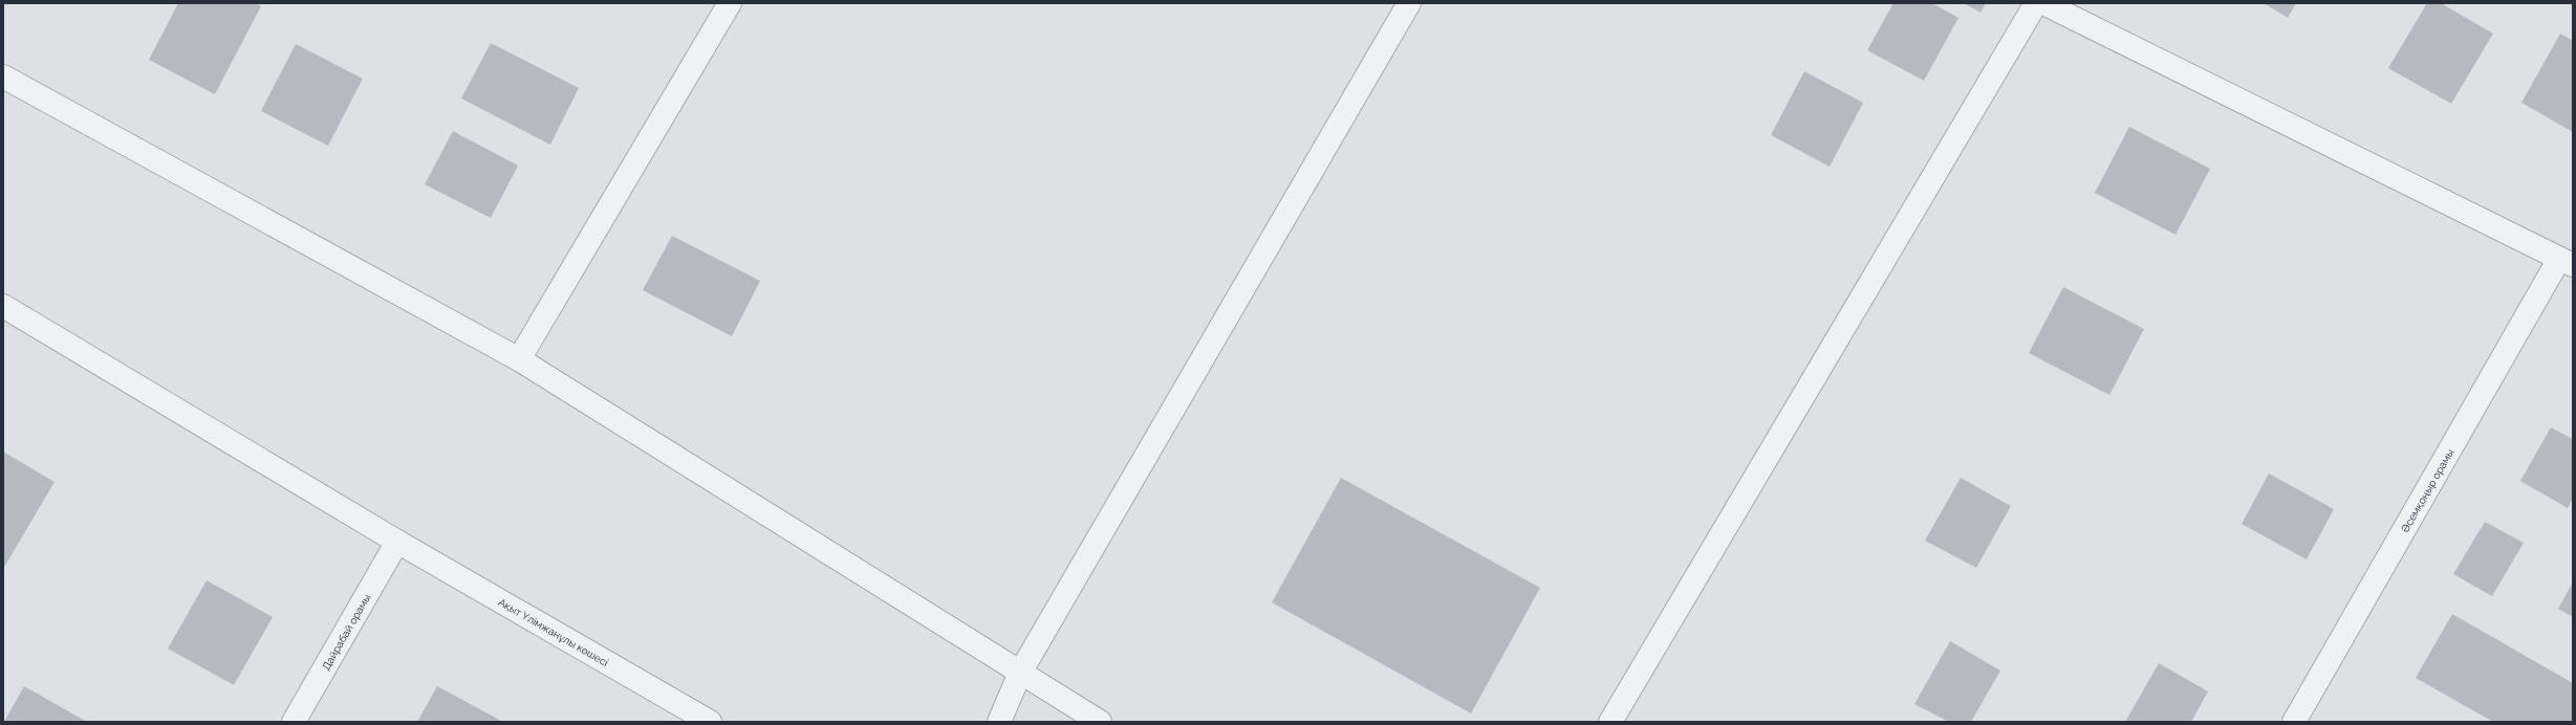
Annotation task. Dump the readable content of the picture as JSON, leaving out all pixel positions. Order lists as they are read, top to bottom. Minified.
{"streets":{"street":["Әсемқоңыр орамы","Дайрабай орамы","Ақыт Үлімжанұлы көшесі"]},"crossings":[["Дайрабай орамы","Ақыт Үлімжанұлы көшесі"]]}
